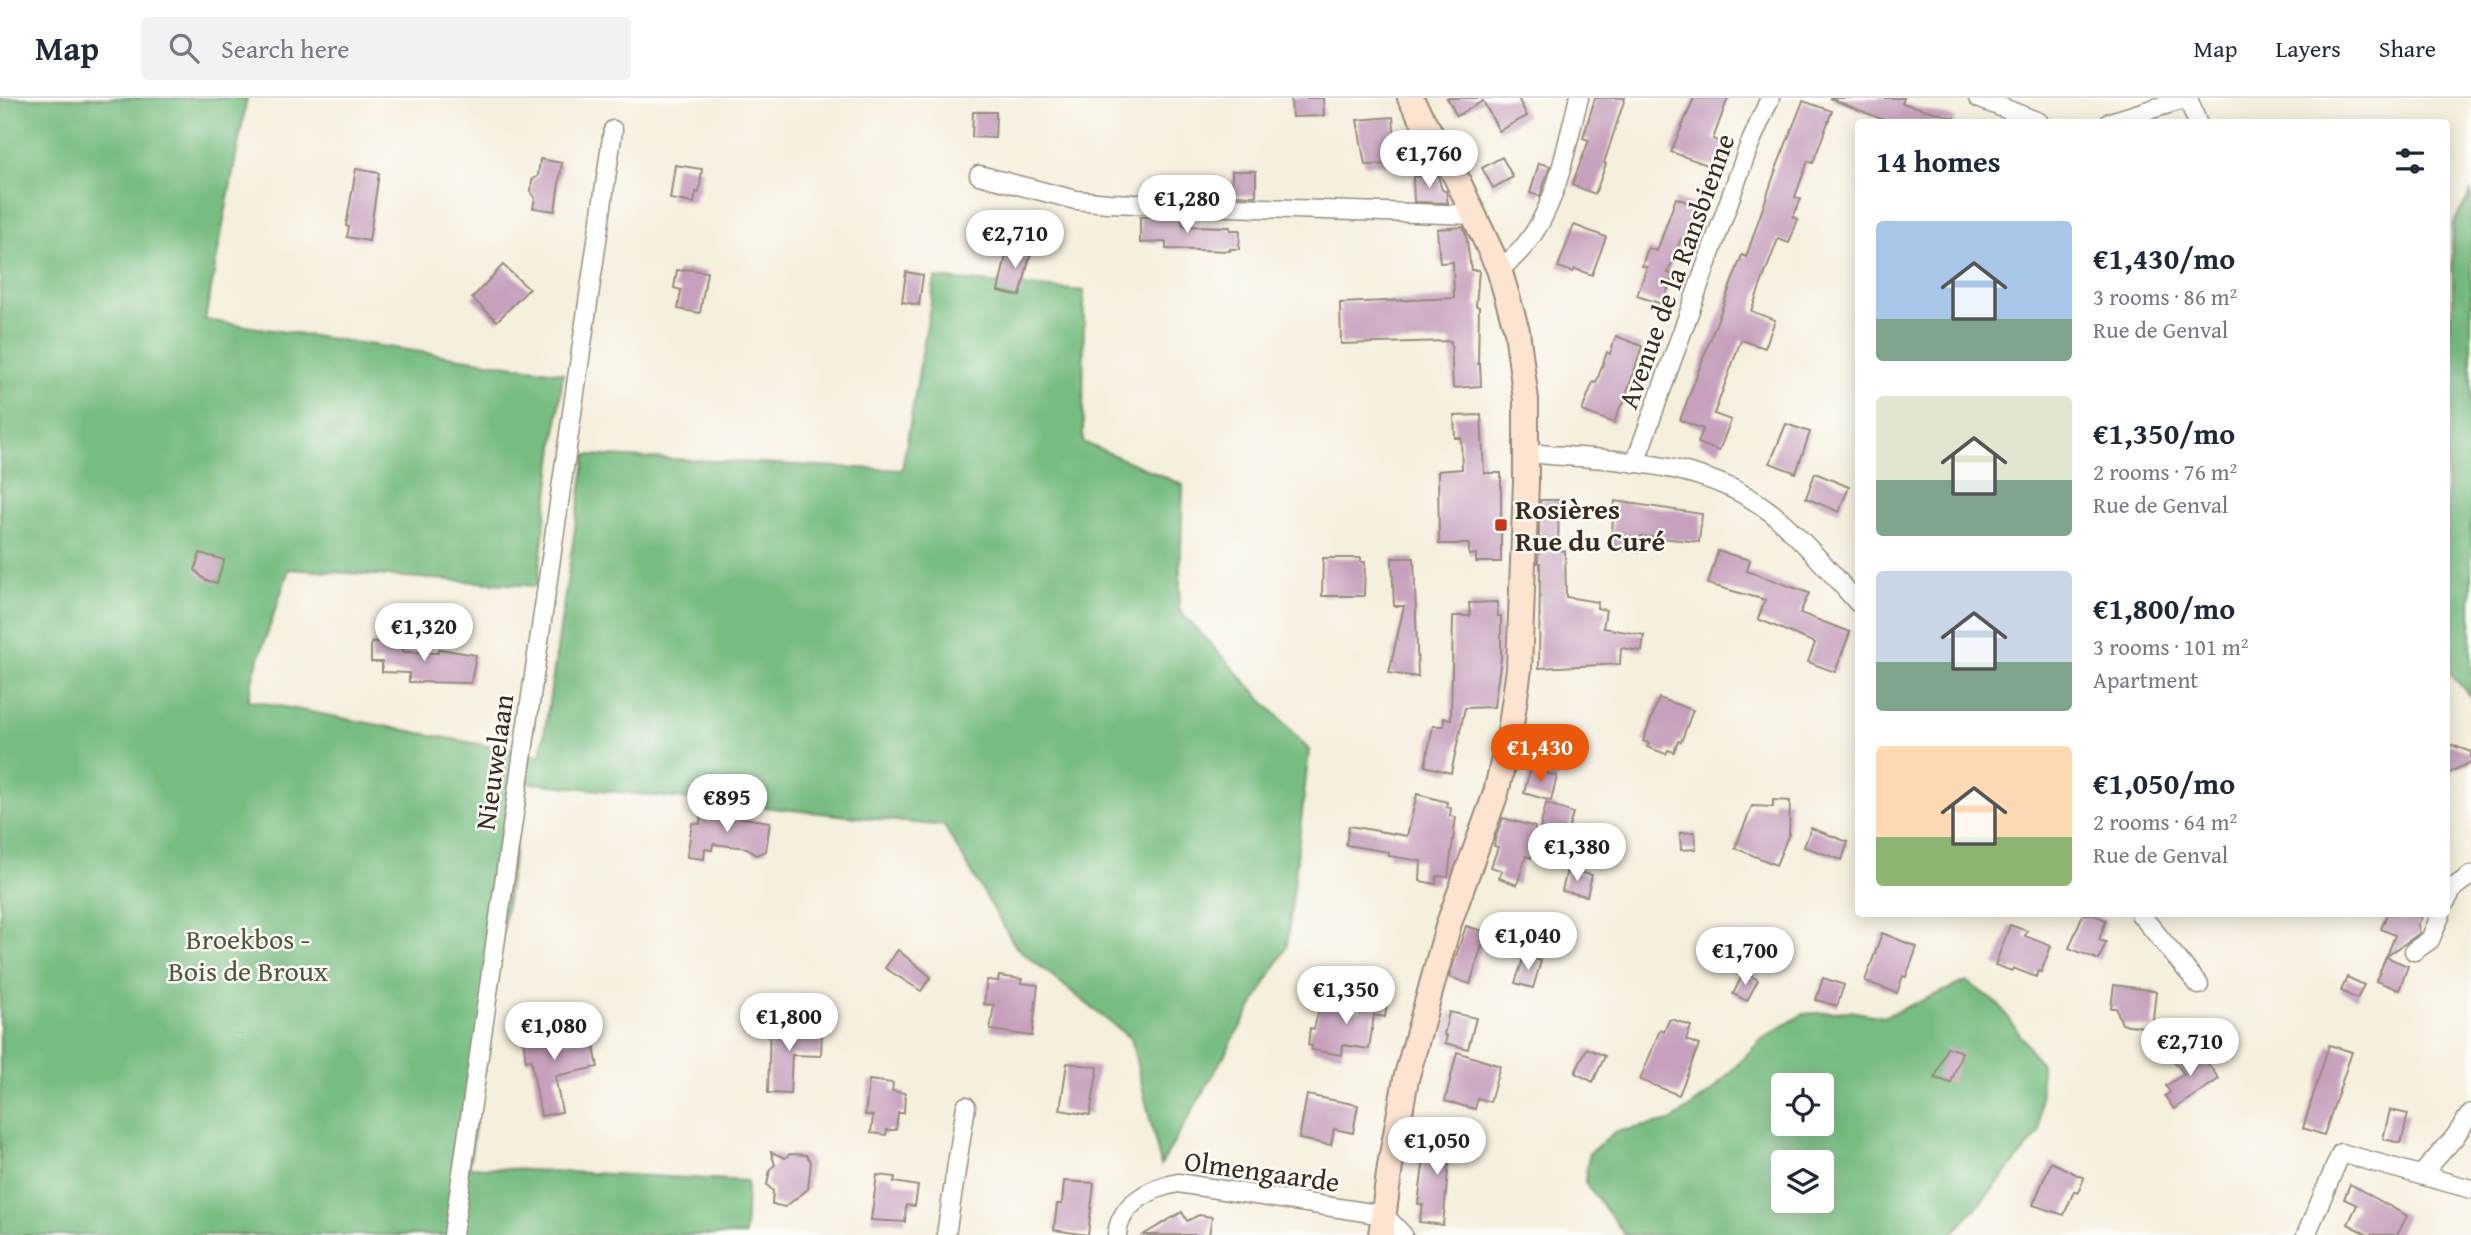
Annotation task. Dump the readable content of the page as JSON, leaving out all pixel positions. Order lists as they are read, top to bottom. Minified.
{"streets":{"street":["Avenue de la Ransbienne","Nieuwelaan","Olmengaarde"]},"parks":["Broekbos - Bois de Broux"],"places":{"transit":["Rosières Rue du Curé"]},"page":{"header":"Map","search":"Search here","nav":["Map","Layers","Share"],"heading":"14 homes","price":["€1,760","€1,280","€2,710","€1,320","€1,430","€895","€1,380","€1,040","€1,700","€1,350","€1,800","€1,080","€2,710","€1,050"],"list":[{"name":"€1,430/mo","note":"3 rooms · 86 m² · Rue de Genval"},{"name":"€1,350/mo","note":"2 rooms · 76 m² · Rue de Genval"},{"name":"€1,800/mo","note":"3 rooms · 101 m² · Apartment"},{"name":"€1,050/mo","note":"2 rooms · 64 m² · Rue de Genval"}]}}
